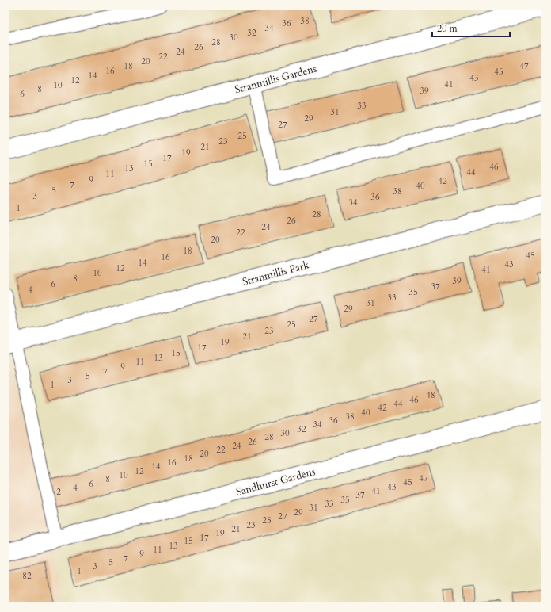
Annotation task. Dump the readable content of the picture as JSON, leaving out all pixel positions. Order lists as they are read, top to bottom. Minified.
{"streets":{"street":["Stranmillis Gardens","Stranmillis Park","Sandhurst Gardens"]},"house_numbers":["38","36","34","32","30","28","26","24","22","20","18","47","16","45","14","43","12","41","10","8","39","6","33","31","29","27","25","23","21","19","17","15","46","13","44","11","9","42","7","40","5","38","3","36","34","1","28","26","24","22","20","18","45","16","14","43","12","41","10","8","39","6","37","4","35","33","31","29","27","25","23","21","19","17","15","13","11","9","7","5","3","1","48","46","44","42","40","38","36","34","32","30","28","26","24","22","20","18","16","14","12","10","47","8","45","6","43","4","41","2","37","35","33","31","29","27","25","23","21","19","17","15","13","11","9","7","5","3","1","82"],"scale_bar":"20 m"}
